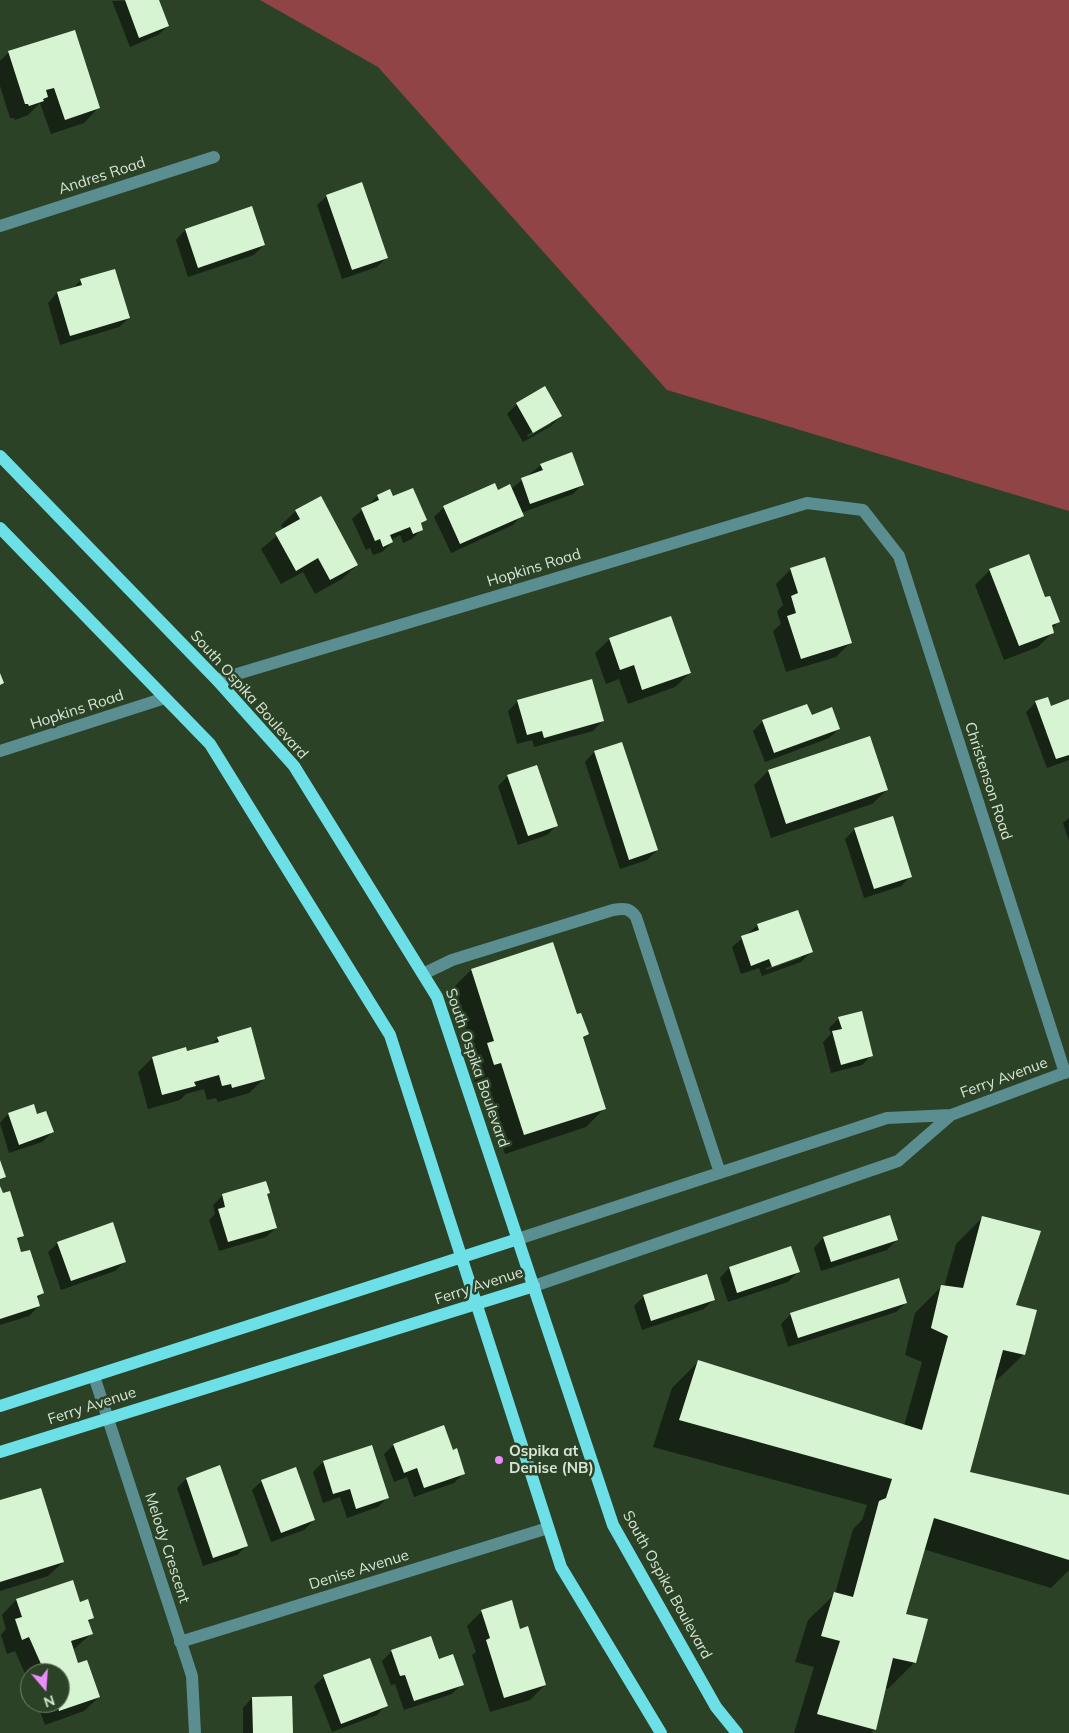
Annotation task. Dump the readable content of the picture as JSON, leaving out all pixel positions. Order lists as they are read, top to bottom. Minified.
{"streets":{"main road":["South Ospika Boulevard","Ferry Avenue"],"street":["Andres Road","Hopkins Road","Christenson Road","Melody Crescent","Denise Avenue"]},"crossings":[["Hopkins Road","South Ospika Boulevard"],["Hopkins Road","Christenson Road"],["South Ospika Boulevard","Ferry Avenue"],["Christenson Road","Ferry Avenue"],["Ferry Avenue","Melody Crescent"],["Melody Crescent","Denise Avenue"]],"places":["Ospika at Denise (NB)"],"north":"bottom"}
